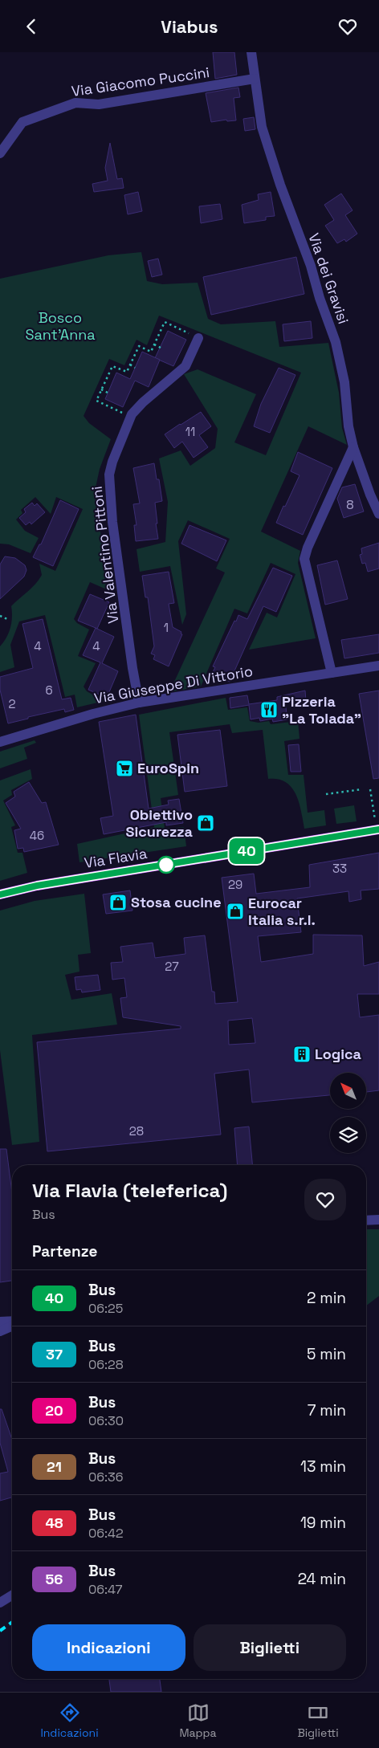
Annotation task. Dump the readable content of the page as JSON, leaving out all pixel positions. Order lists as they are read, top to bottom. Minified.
{"streets":{"main road":["Via Flavia"],"street":["Via Giacomo Puccini","Via dei Gravisi","Via Valentino Pittoni","Via Giuseppe Di Vittorio"]},"crossings":[["Via Giacomo Puccini","Via dei Gravisi"],["Via Valentino Pittoni","Via Giuseppe Di Vittorio"]],"parks":["Bosco Sant'Anna"],"places":{"restaurant":["Pizzeria \"La Tolada\""],"supermarket":["EuroSpin"],"shop":["Obiettivo Sicurezza","Stosa cucine","Eurocar Italia s.r.l."],"building":["Logica"]},"lines":["bus line 40"],"house_numbers":["11","8","1","4","4","6","2","46","33","29","27","28"],"north":"top left","page":{"header":"Viabus","on_map":"40","heading":[["Via Flavia (teleferica)","Bus"],"Partenze"],"list":[{"mark":"40","name":"Bus","note":"06:25","value":"2 min"},{"mark":"37","name":"Bus","note":"06:28","value":"5 min"},{"mark":"20","name":"Bus","note":"06:30","value":"7 min"},{"mark":"21","name":"Bus","note":"06:36","value":"13 min"},{"mark":"48","name":"Bus","note":"06:42","value":"19 min"},{"mark":"56","name":"Bus","note":"06:47","value":"24 min"}],"buttons":["Indicazioni","Biglietti"],"tabs":["Indicazioni","Mappa","Biglietti"]}}
